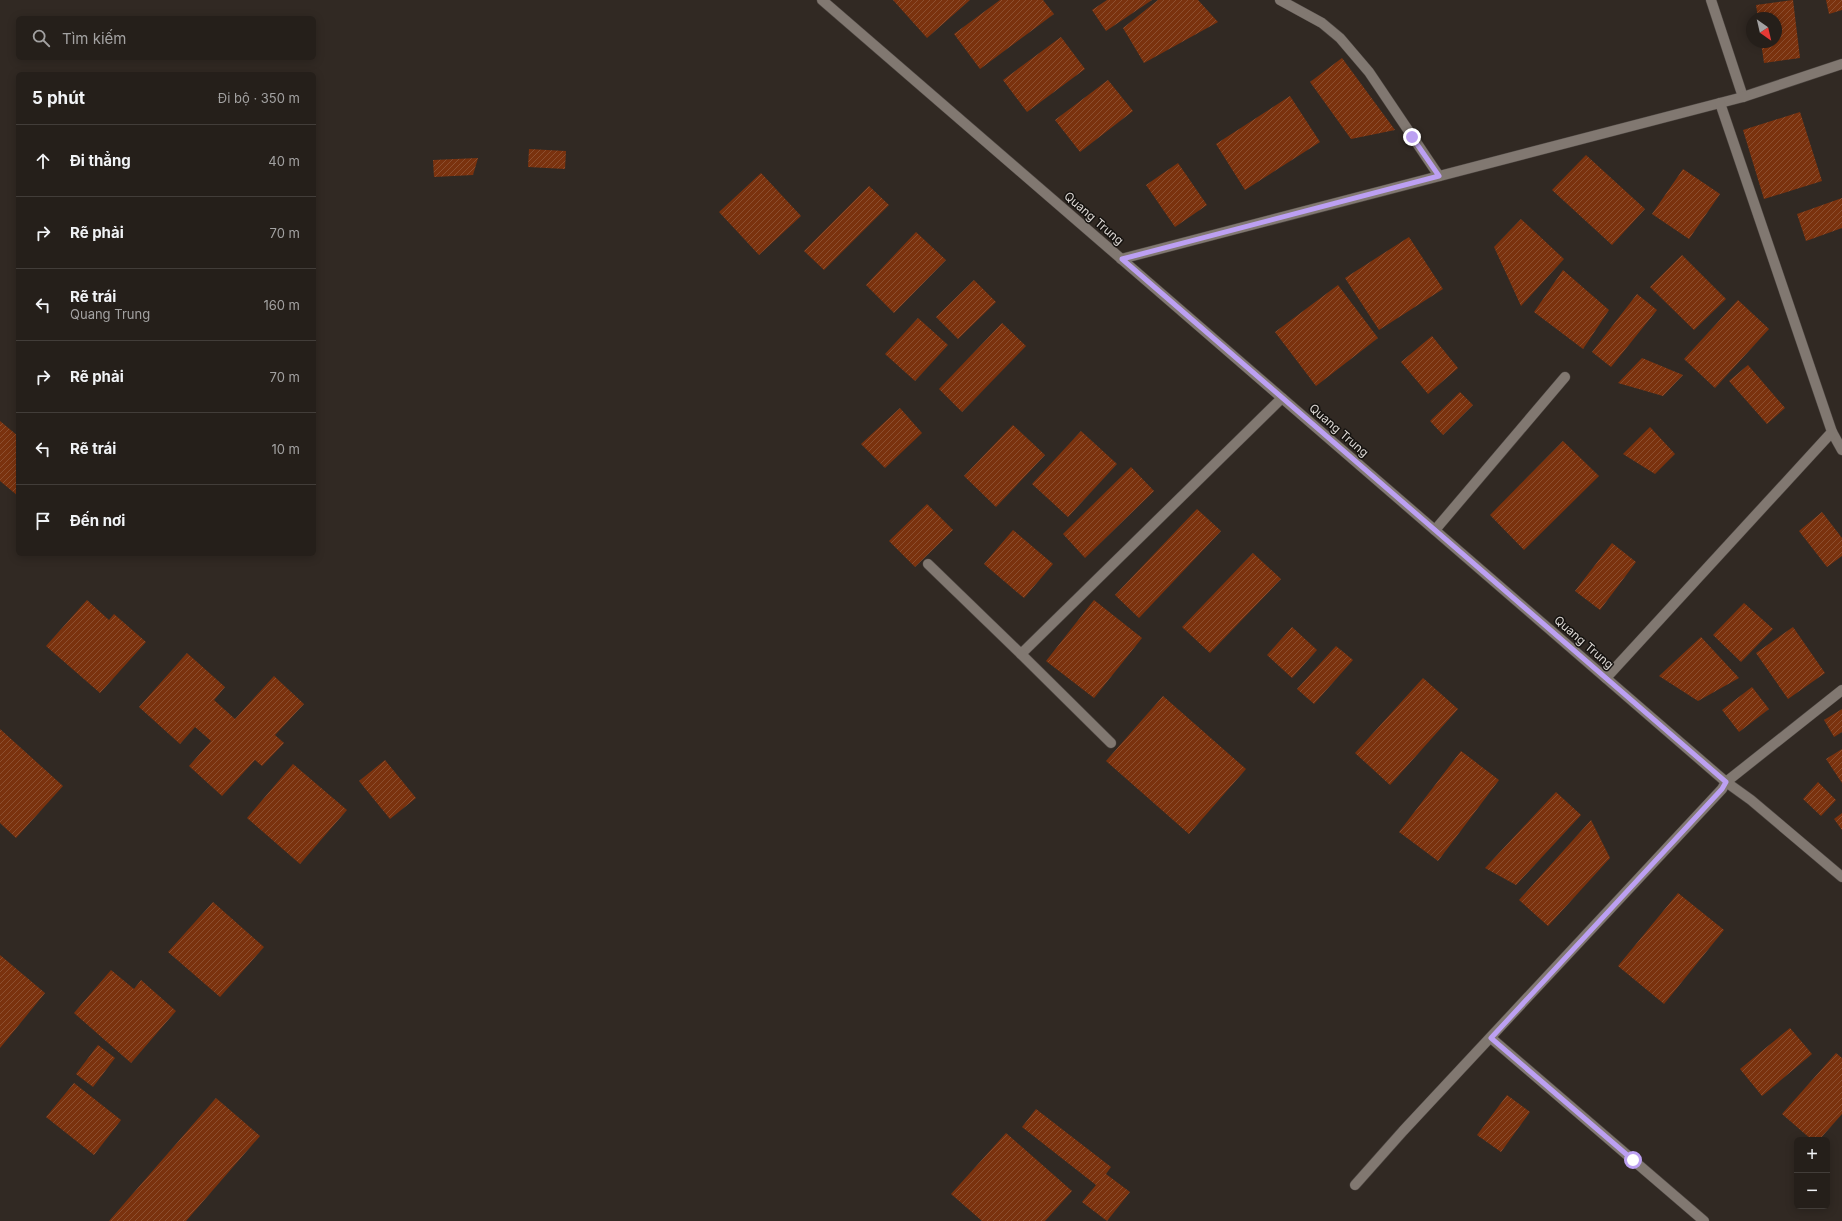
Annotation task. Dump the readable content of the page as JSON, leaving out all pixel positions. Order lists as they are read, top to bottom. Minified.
{"streets":{"street":["Quang Trung"]},"north":"bottom right","page":{"search":"Tìm kiếm","heading":["5 phút","Đi bộ · 350 m"],"list":[["Đi thẳng","40 m"],["Rẽ phải","70 m"],["Rẽ trái","Quang Trung","160 m"],["Rẽ phải","70 m"],["Rẽ trái","10 m"],"Đến nơi"],"map_buttons":["+","−"]}}
